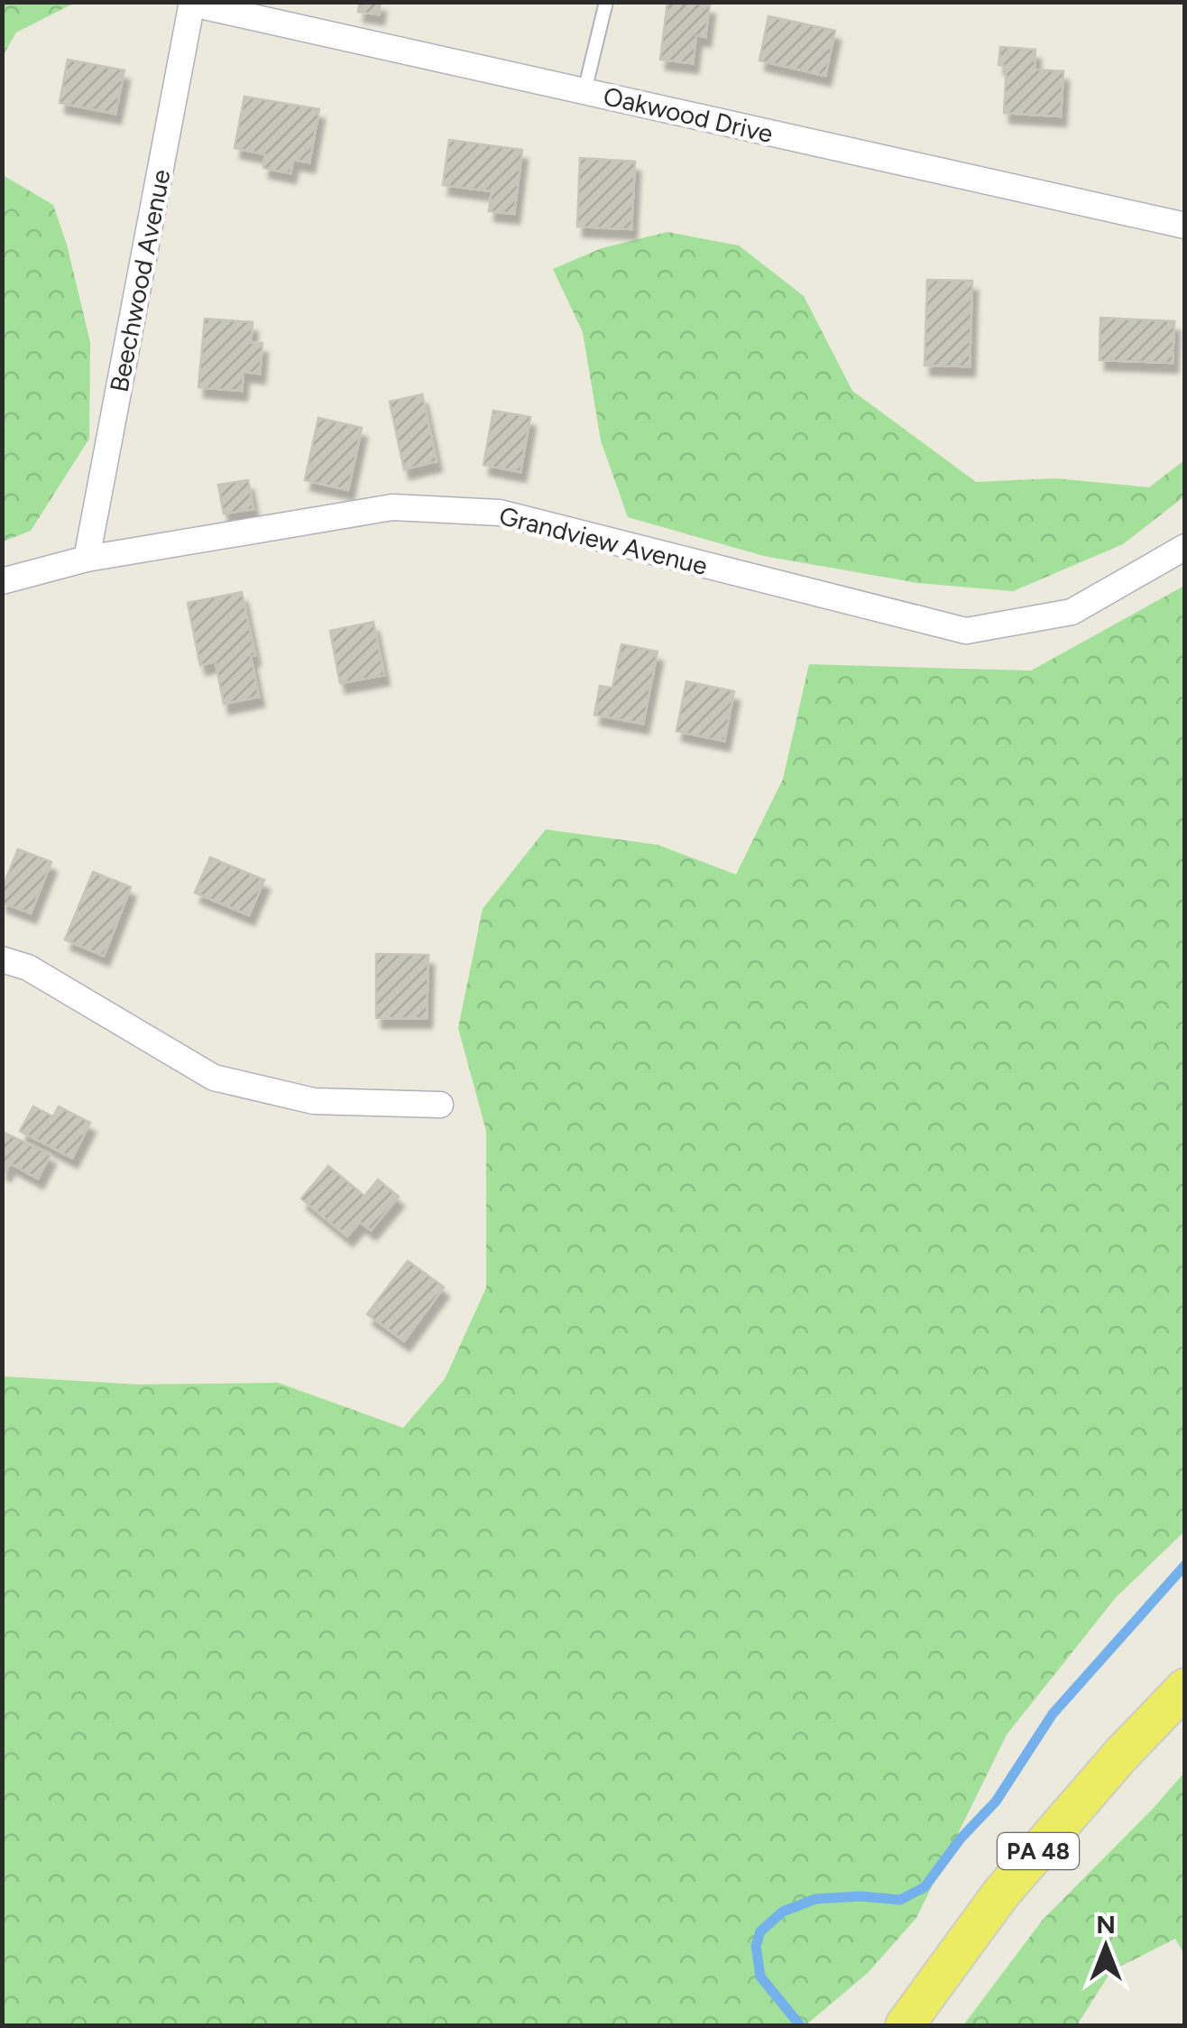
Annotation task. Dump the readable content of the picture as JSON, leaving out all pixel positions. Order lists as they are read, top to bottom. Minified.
{"streets":{"main road":["PA 48"],"street":["Oakwood Drive","Beechwood Avenue","Grandview Avenue"]},"crossings":[["Oakwood Drive","Beechwood Avenue"],["Beechwood Avenue","Grandview Avenue"]],"north":"top"}
